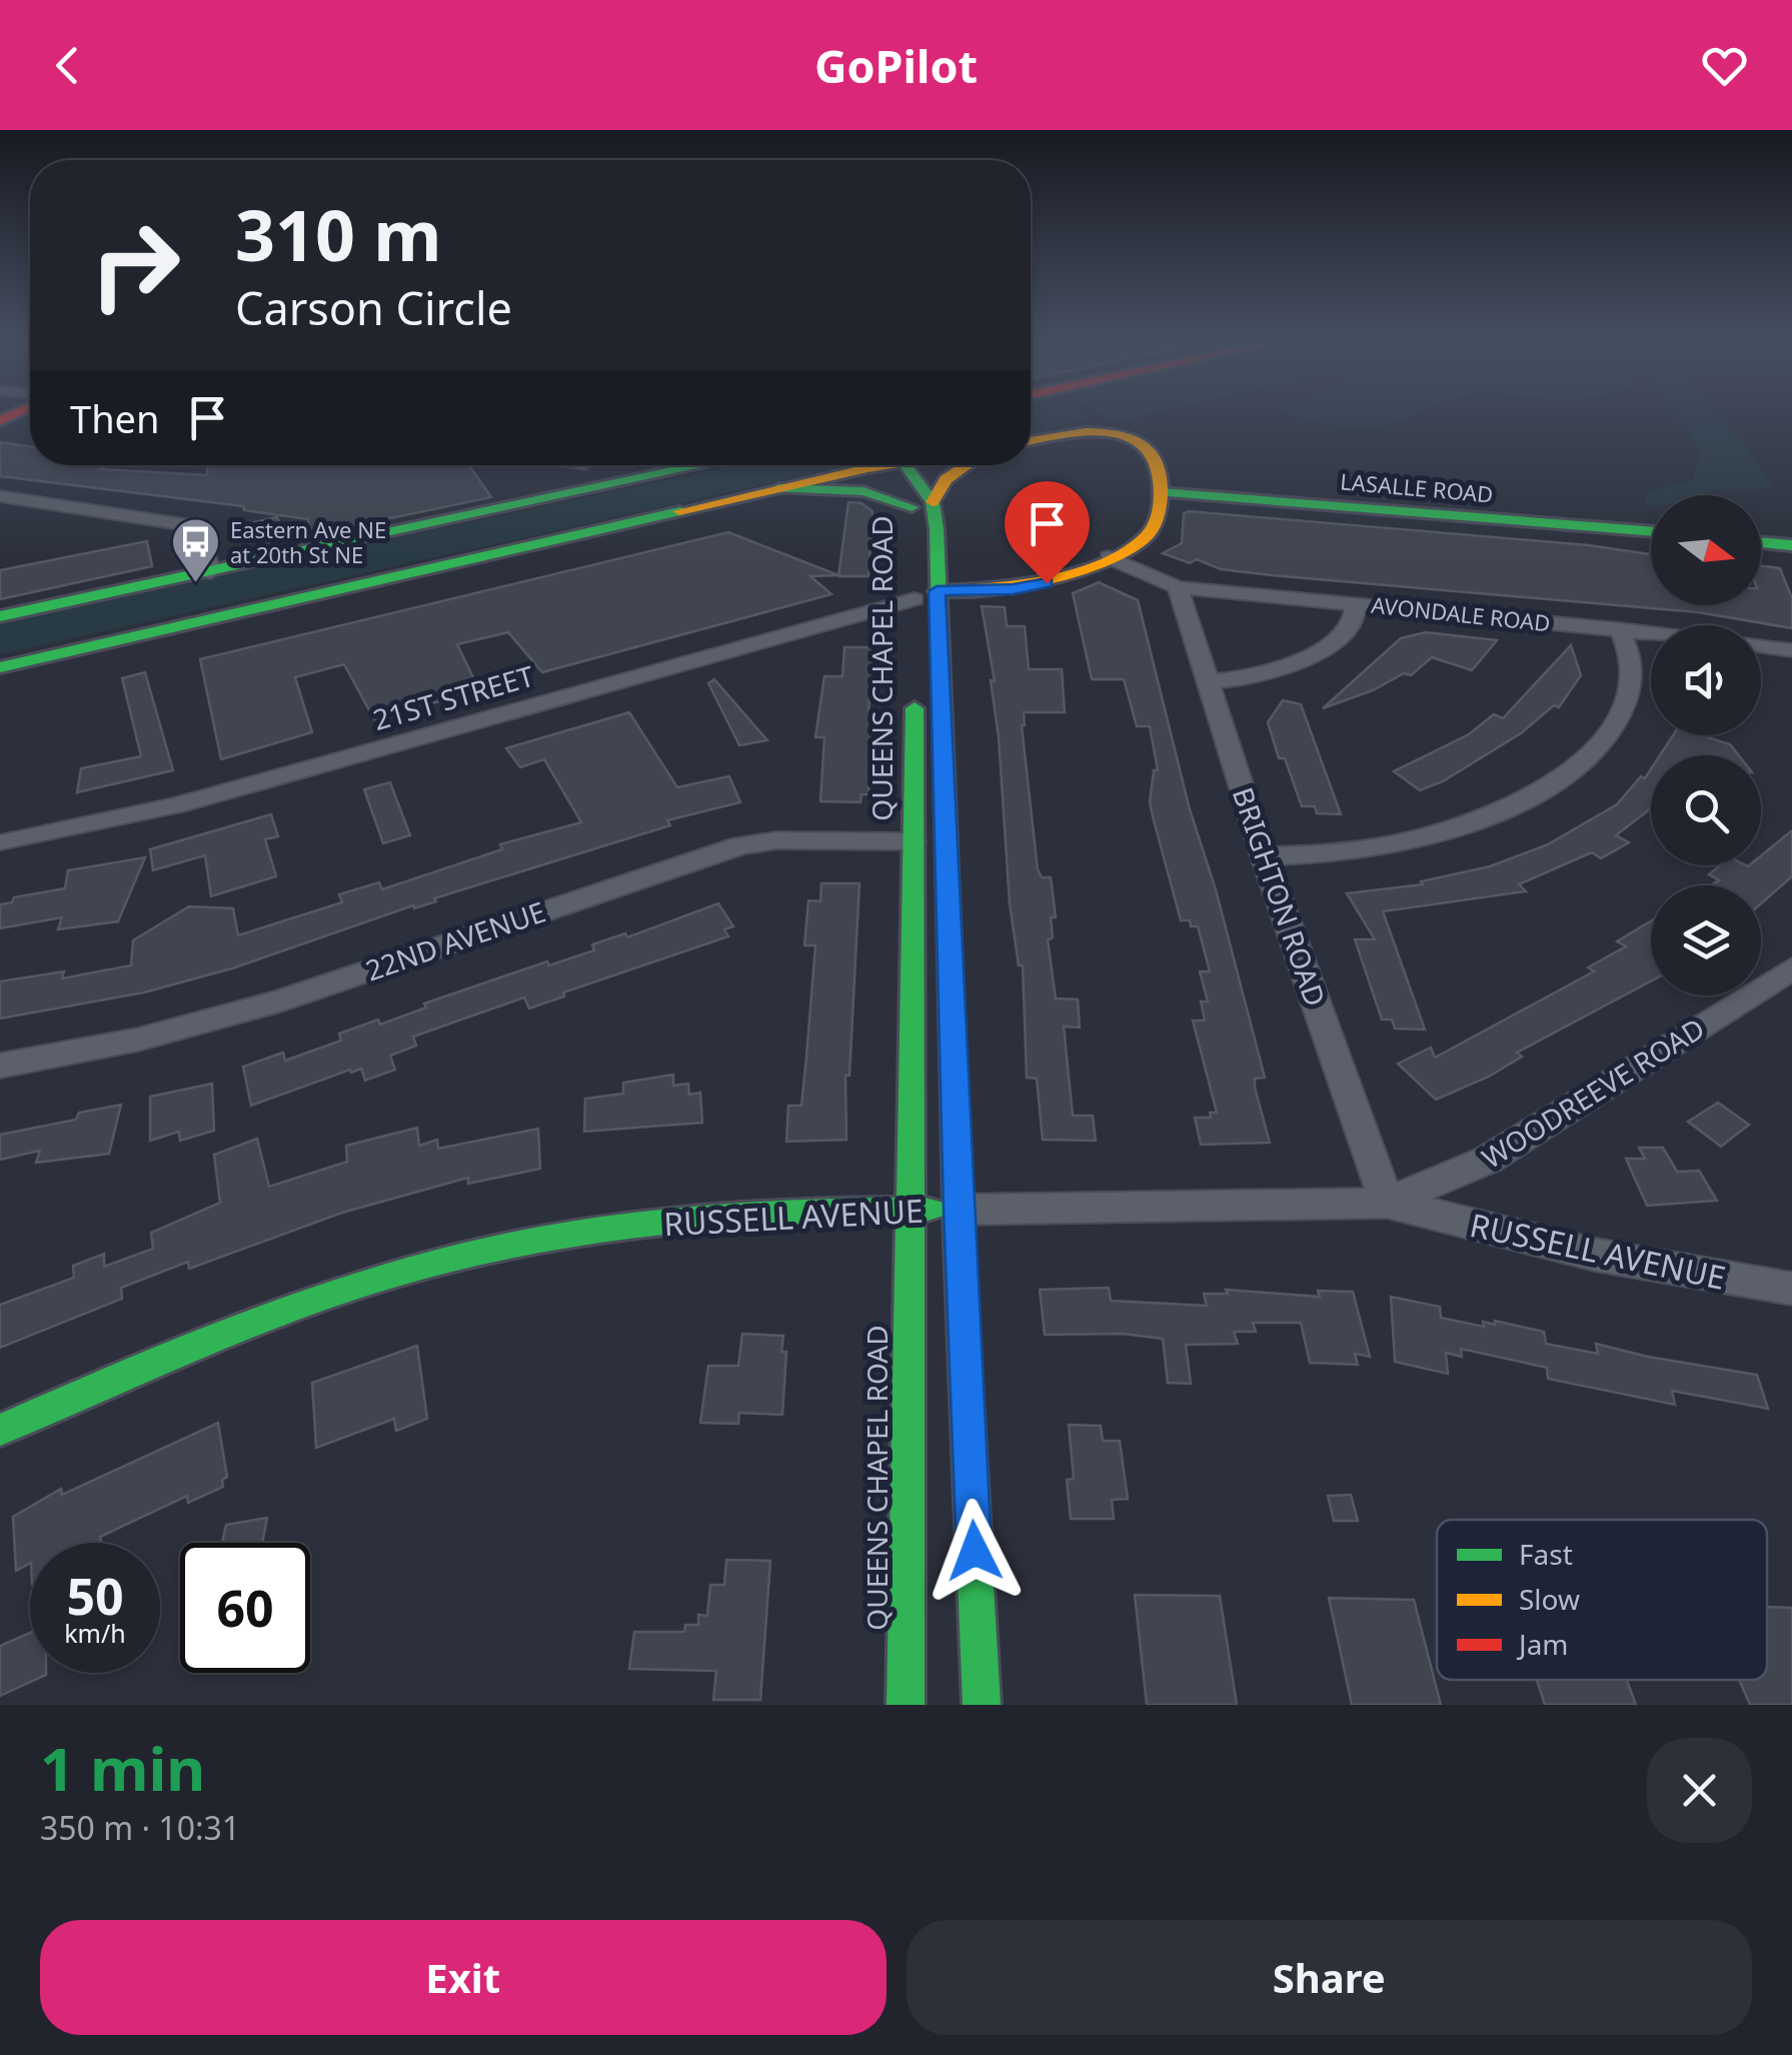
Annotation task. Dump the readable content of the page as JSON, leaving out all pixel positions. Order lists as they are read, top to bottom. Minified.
{"streets":{"main road":["LASALLE ROAD","QUEENS CHAPEL ROAD","RUSSELL AVENUE"],"street":["AVONDALE ROAD","21ST STREET","BRIGHTON ROAD","22ND AVENUE","WOODREEVE ROAD"]},"crossings":[["AVONDALE ROAD","BRIGHTON ROAD"],["QUEENS CHAPEL ROAD","21ST STREET"],["QUEENS CHAPEL ROAD","22ND AVENUE"],["QUEENS CHAPEL ROAD","RUSSELL AVENUE"],["BRIGHTON ROAD","WOODREEVE ROAD"],["BRIGHTON ROAD","RUSSELL AVENUE"],["WOODREEVE ROAD","RUSSELL AVENUE"]],"places":{"bus stop":["Eastern Ave NE at 20th St NE"]},"legend":["Fast","Slow","Jam"],"north":"right","page":{"header":"GoPilot","turn":["310 m","Carson Circle"],"then":"Then","speed":"50 km/h","limit":"60","heading":["1 min","350 m · 10:31"],"buttons":["Exit","Share"]}}
